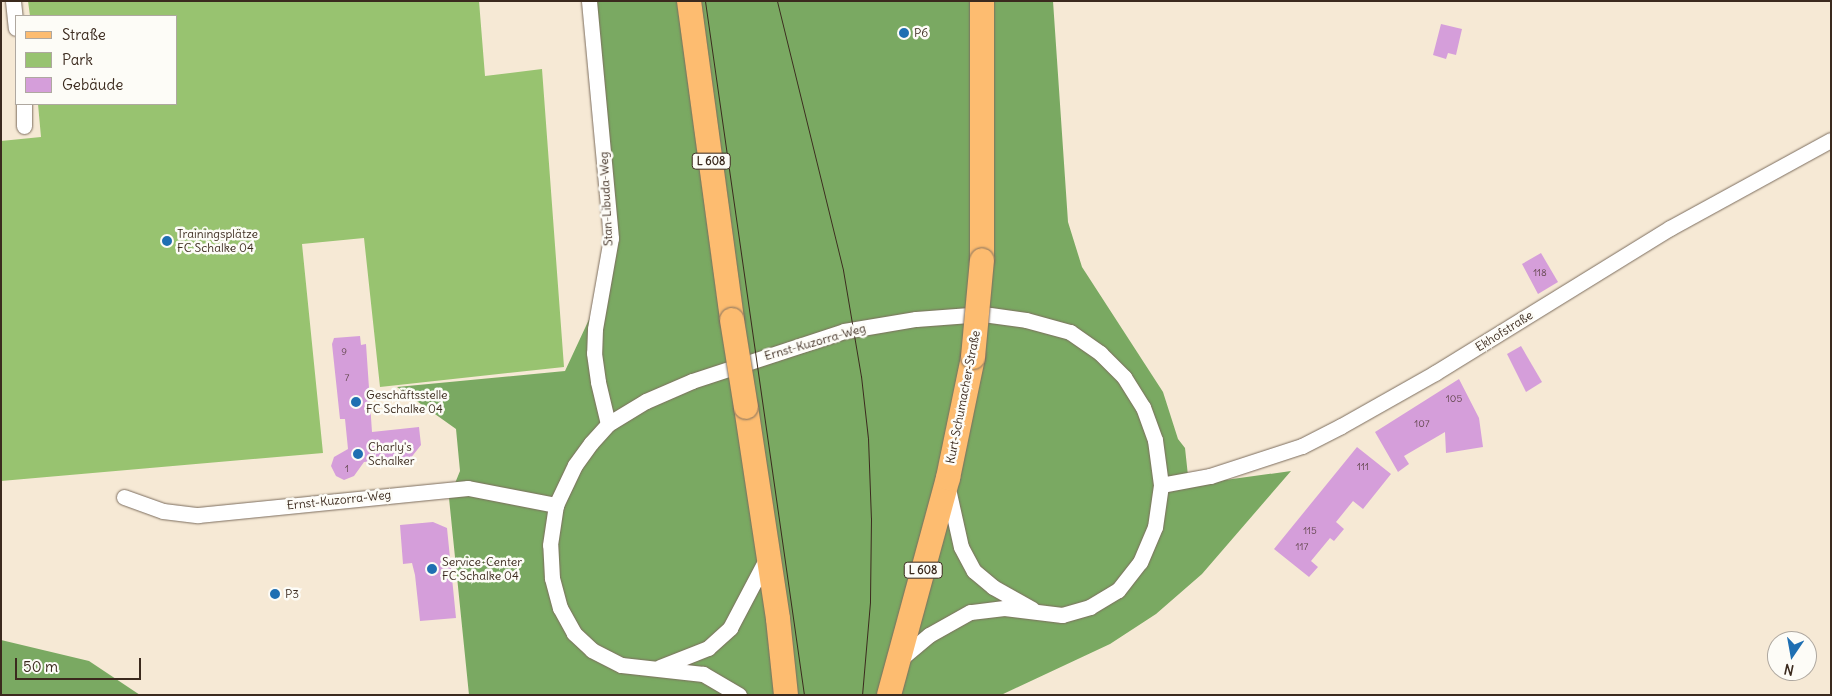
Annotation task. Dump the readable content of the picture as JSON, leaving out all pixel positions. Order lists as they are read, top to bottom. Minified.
{"streets":{"main road":["L 608","Kurt-Schumacher-Straße"],"street":["Stan-Libuda-Weg","Ekhofstraße","Ernst-Kuzorra-Weg"]},"crossings":[["L 608","Ernst-Kuzorra-Weg"],["Stan-Libuda-Weg","Ernst-Kuzorra-Weg"],["Ekhofstraße","Ernst-Kuzorra-Weg"],["Ernst-Kuzorra-Weg","Kurt-Schumacher-Straße"]],"places":["P6","Trainingsplätze FC Schalke 04","Geschäftsstelle FC Schalke 04","Charly's Schalker","Service-Center FC Schalke 04","P3"],"house_numbers":["118","9","7","105","107","111","1","115","117"],"legend":["Straße","Park","Gebäude"],"scale_bar":"50 m","north":"bottom"}
